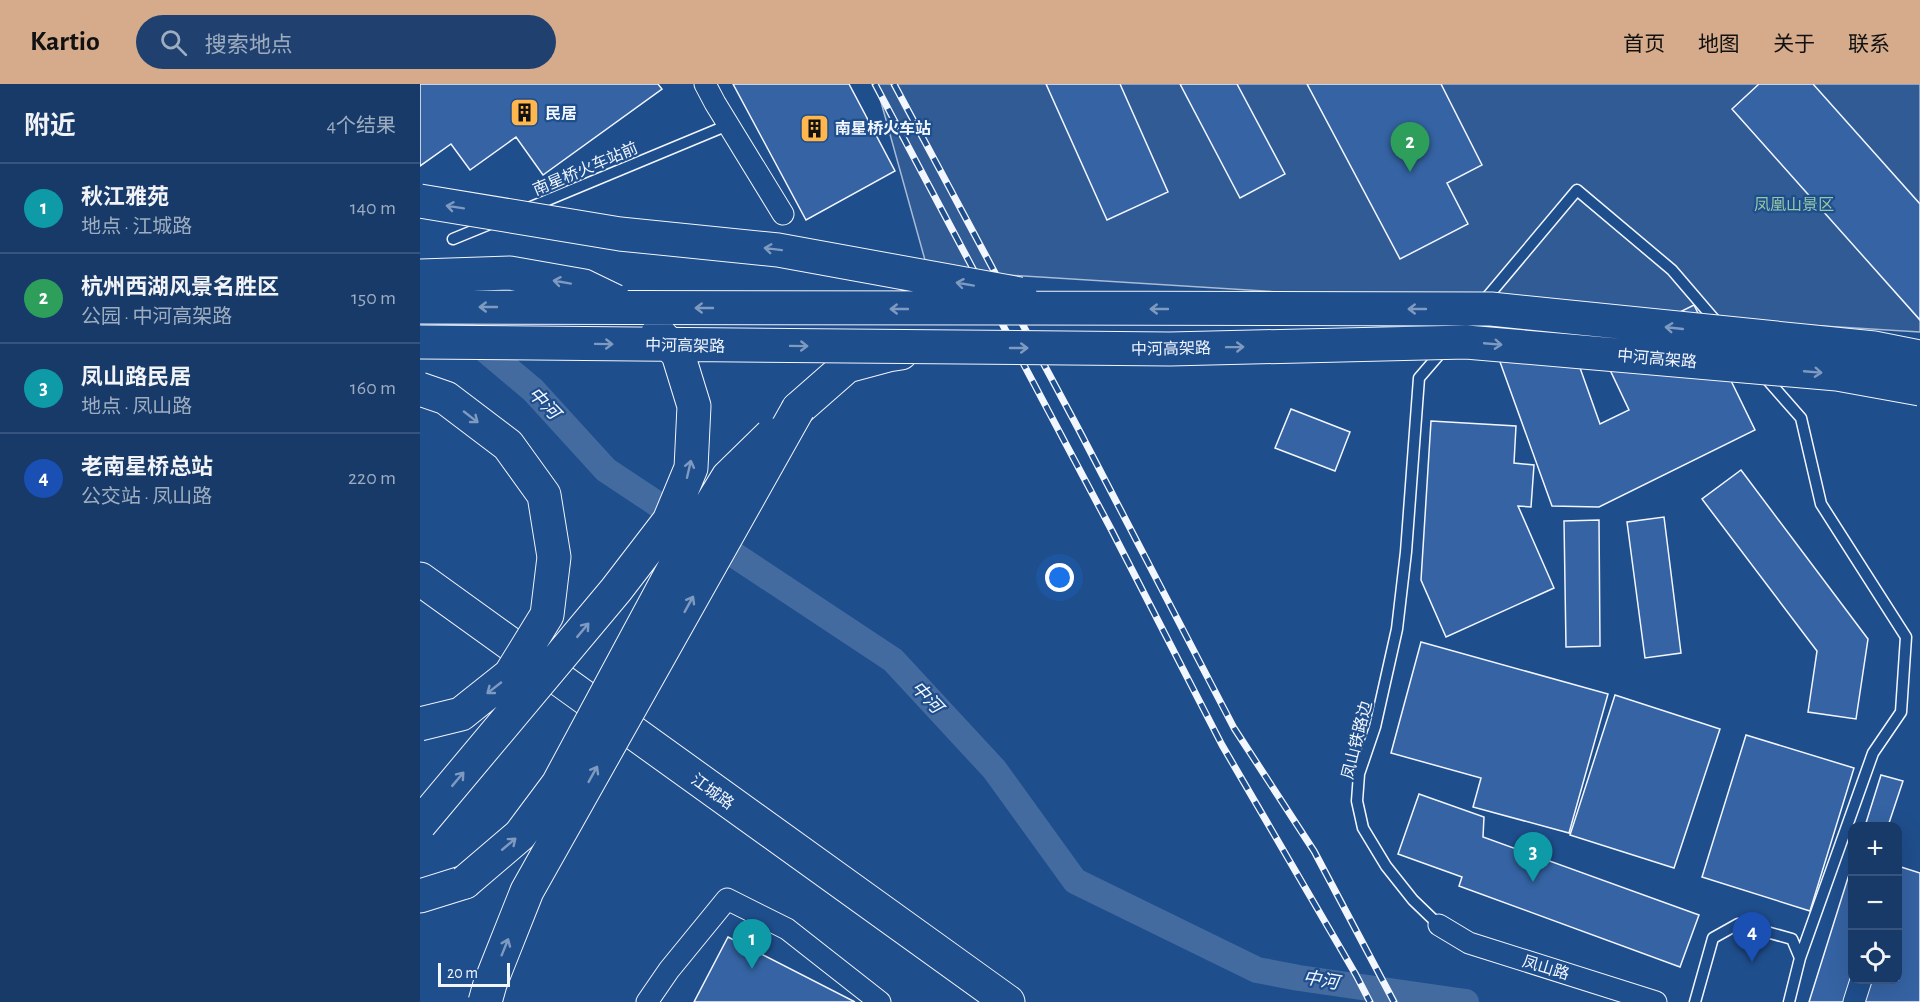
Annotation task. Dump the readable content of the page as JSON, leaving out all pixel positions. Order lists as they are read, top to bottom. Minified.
{"streets":{"main road":["中河高架路","江城路"],"street":["凤山路"],"lane":["南星桥火车站前","凤山铁路边"]},"crossings":[["凤山铁路边","凤山路"]],"water":["中河"],"parks":["凤凰山景区"],"places":{"building":["民居","南星桥火车站"]},"scale_bar":"20 m","page":{"header":"Kartio","search":"搜索地点","nav":["首页","地图","关于","联系"],"heading":["附近","4个结果"],"pins":["2","3","4","1"],"list":[{"mark":"1","name":"秋江雅苑","note":"地点 · 江城路","value":"140 m"},{"mark":"2","name":"杭州西湖风景名胜区","note":"公园 · 中河高架路","value":"150 m"},{"mark":"3","name":"凤山路民居","note":"地点 · 凤山路","value":"160 m"},{"mark":"4","name":"老南星桥总站","note":"公交站 · 凤山路","value":"220 m"}],"map_buttons":["+","−"],"scale":"20 m"}}
